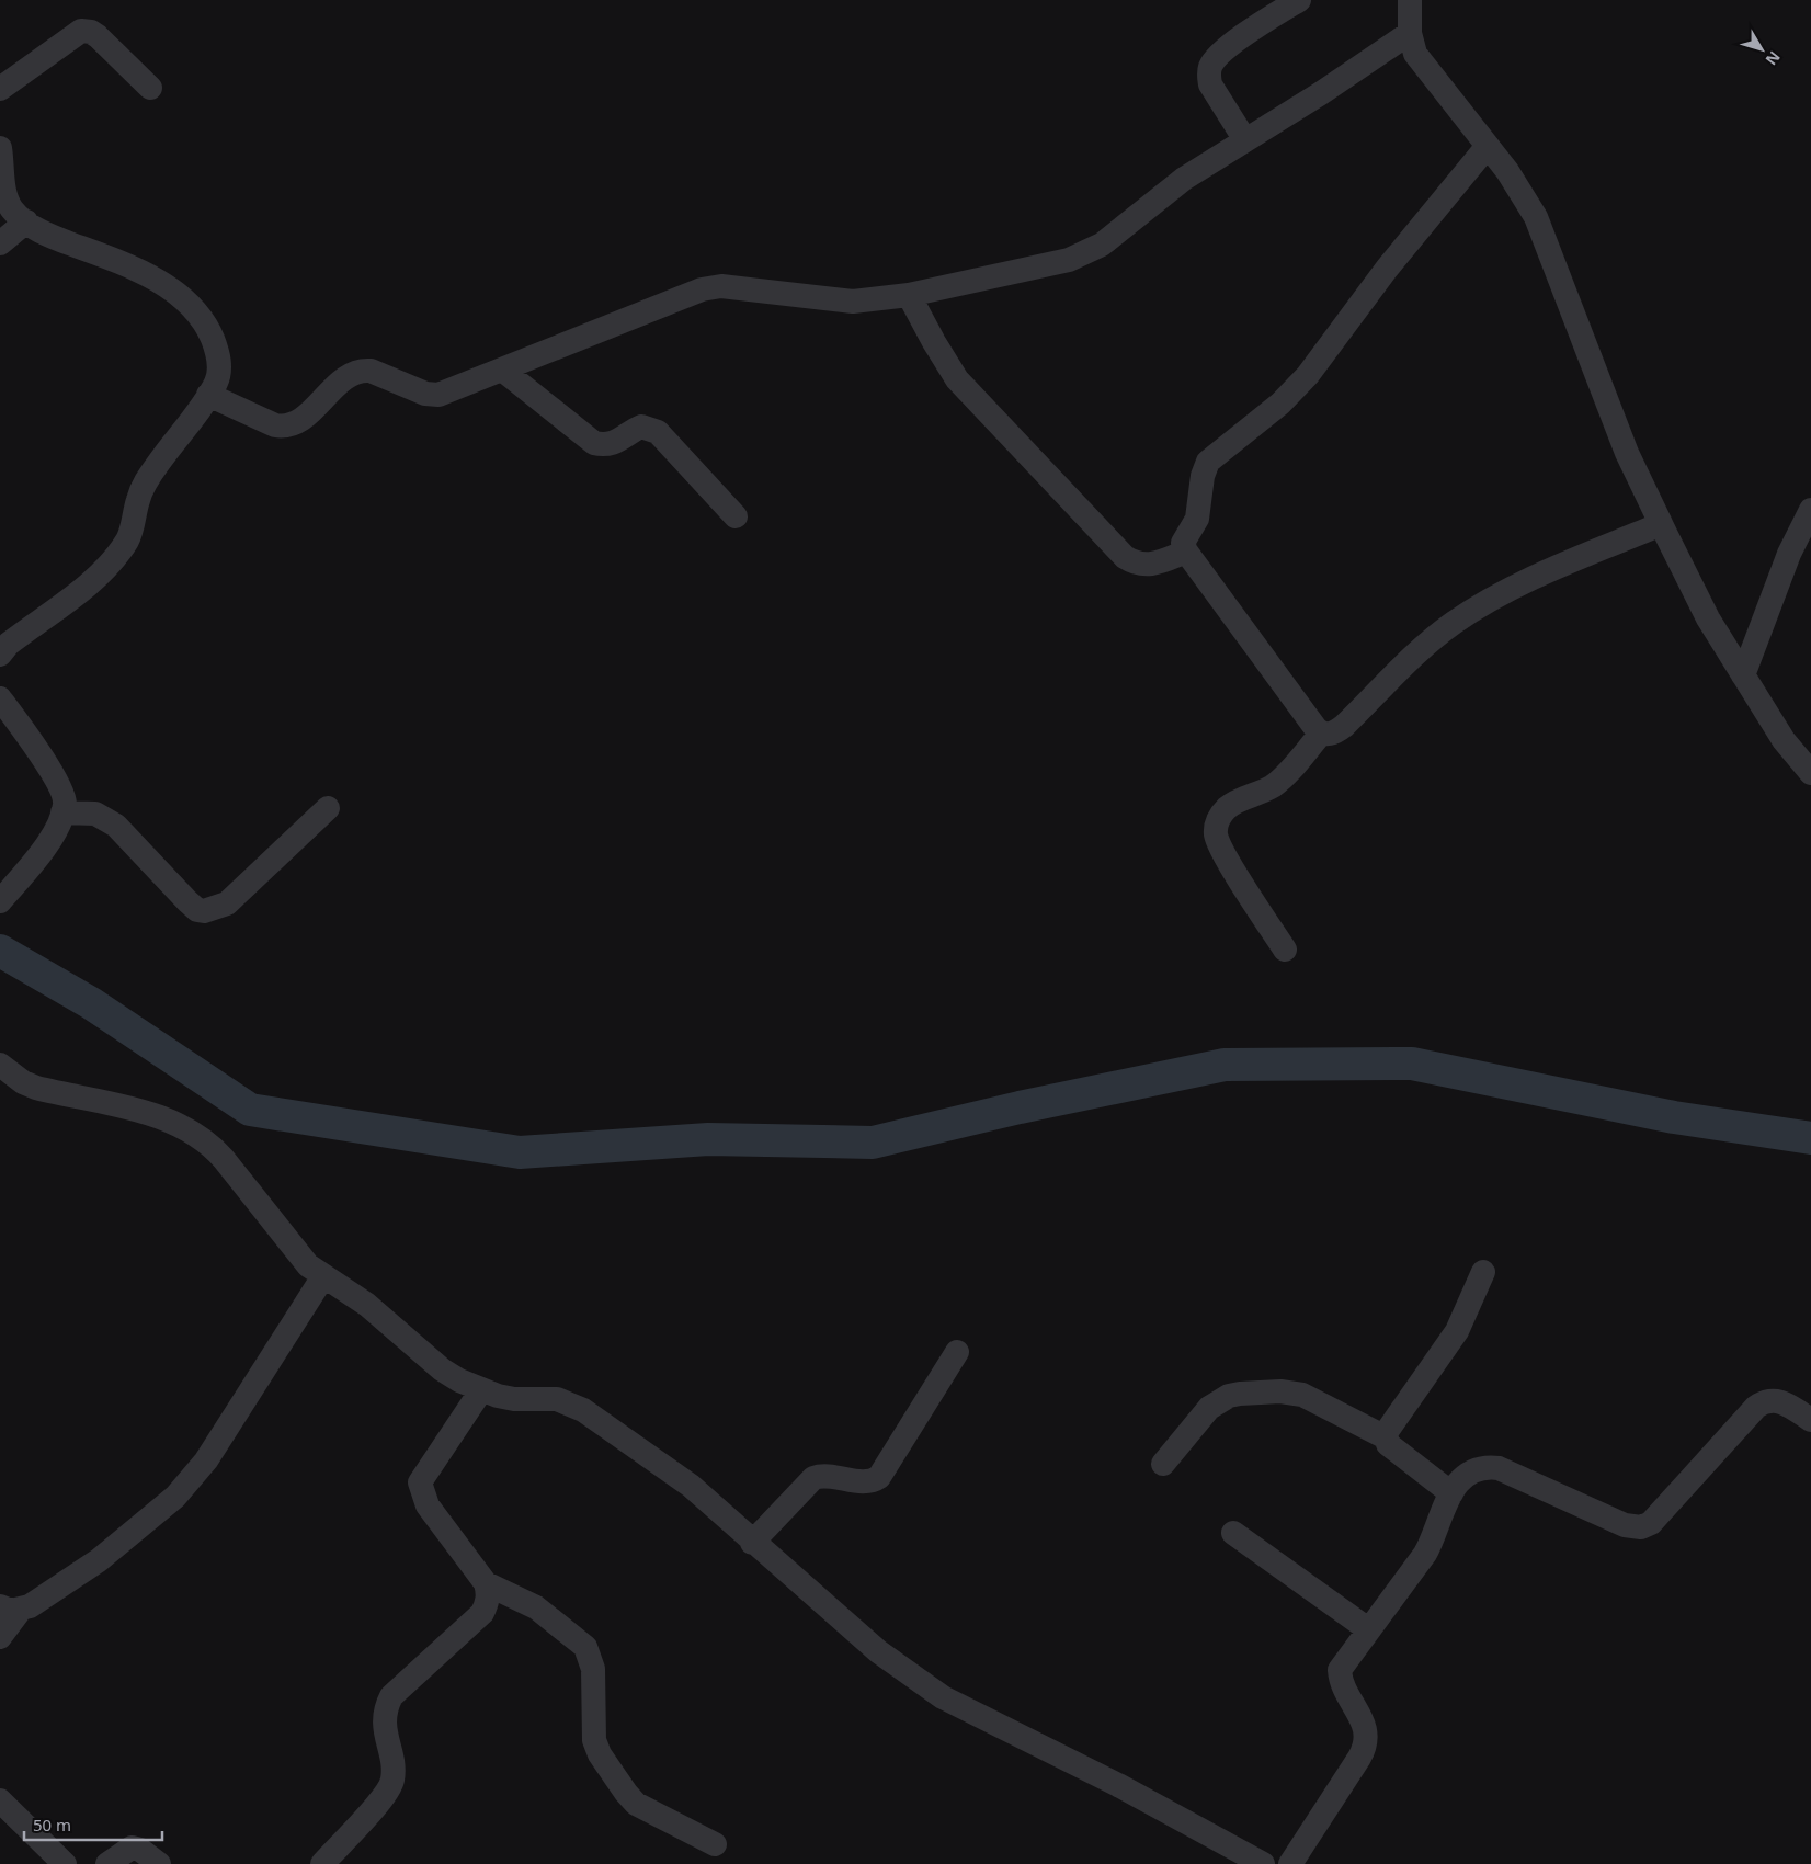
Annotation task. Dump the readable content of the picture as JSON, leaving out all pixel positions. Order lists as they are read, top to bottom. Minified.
{"scale_bar":"50 m","north":"bottom right"}
